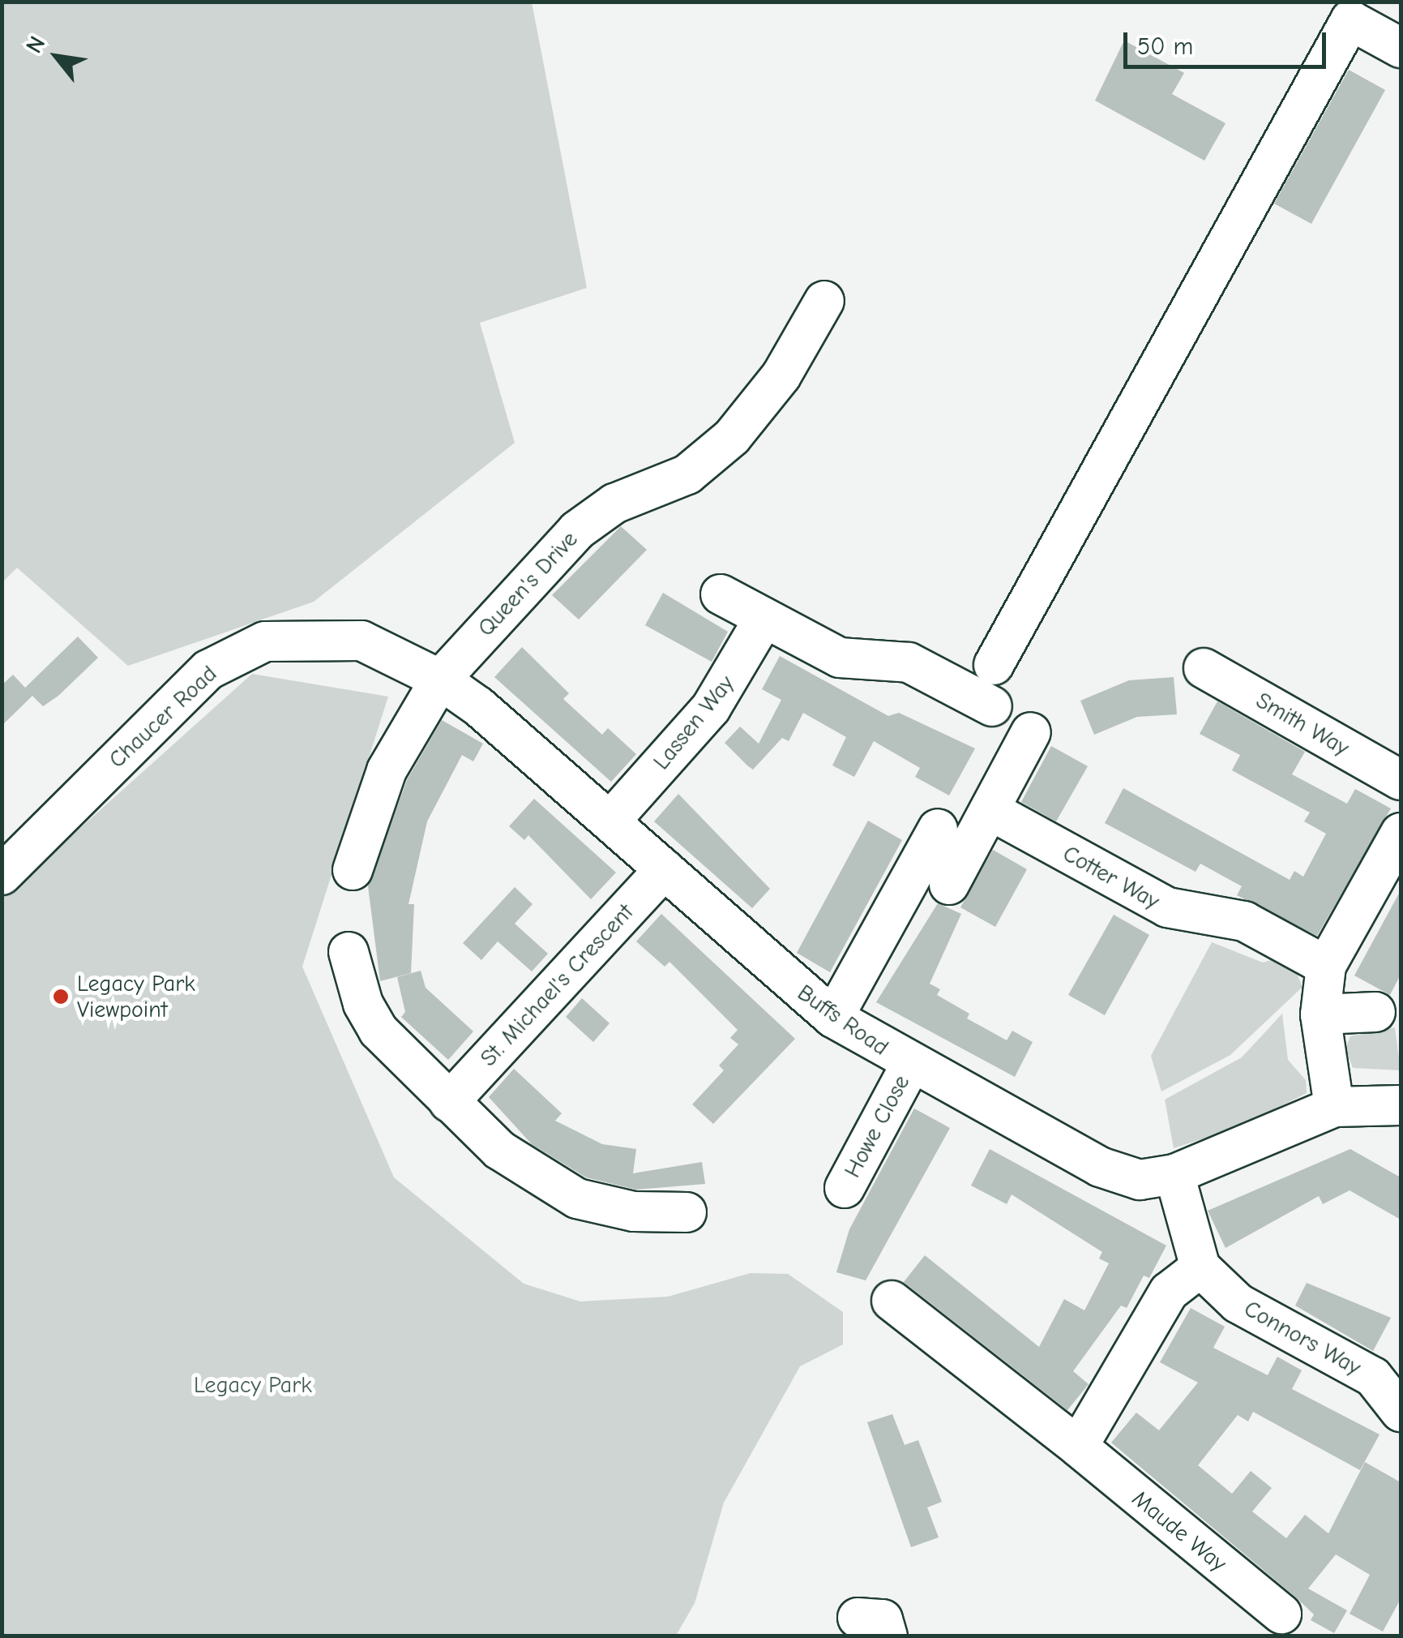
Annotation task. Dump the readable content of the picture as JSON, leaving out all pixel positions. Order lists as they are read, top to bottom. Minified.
{"streets":{"street":["Queen's Drive","Chaucer Road","Lassen Way","Smith Way","Cotter Way","St. Michael's Crescent","Buffs Road","Howe Close","Connors Way","Maude Way"]},"crossings":[["Queen's Drive","Buffs Road"],["Chaucer Road","Buffs Road"],["Lassen Way","Buffs Road"],["St. Michael's Crescent","Buffs Road"],["Buffs Road","Howe Close"]],"parks":["Legacy Park"],"places":["Legacy Park Viewpoint"],"scale_bar":"50 m","north":"top left"}
